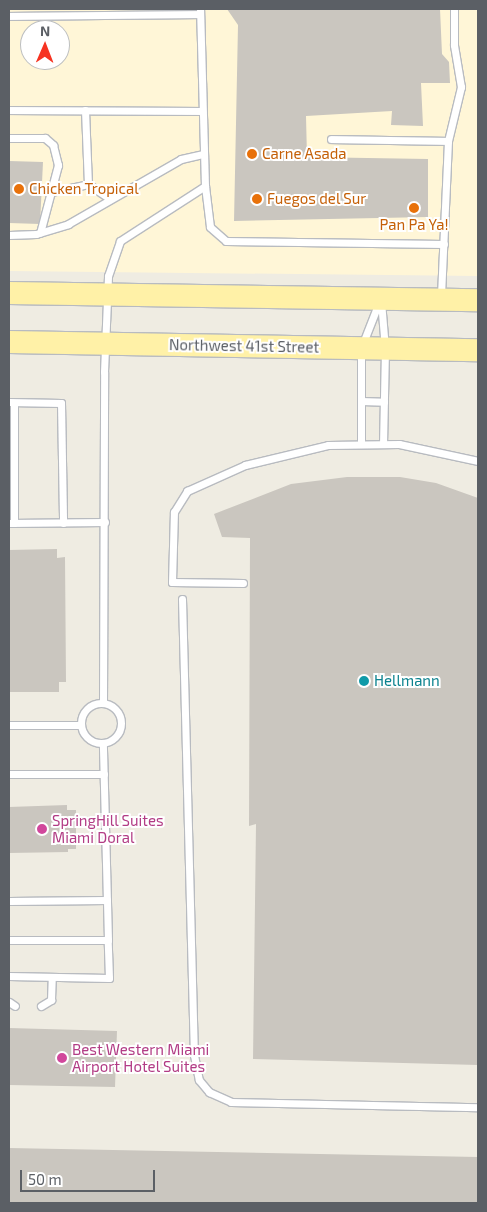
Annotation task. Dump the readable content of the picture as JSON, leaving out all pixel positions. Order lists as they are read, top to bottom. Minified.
{"streets":{"main road":["Northwest 41st Street"]},"places":["Carne Asada","Chicken Tropical","Fuegos del Sur","Pan Pa Ya!","Hellmann","SpringHill Suites Miami Doral","Best Western Miami Airport Hotel Suites"],"scale_bar":"50 m","north":"top"}
